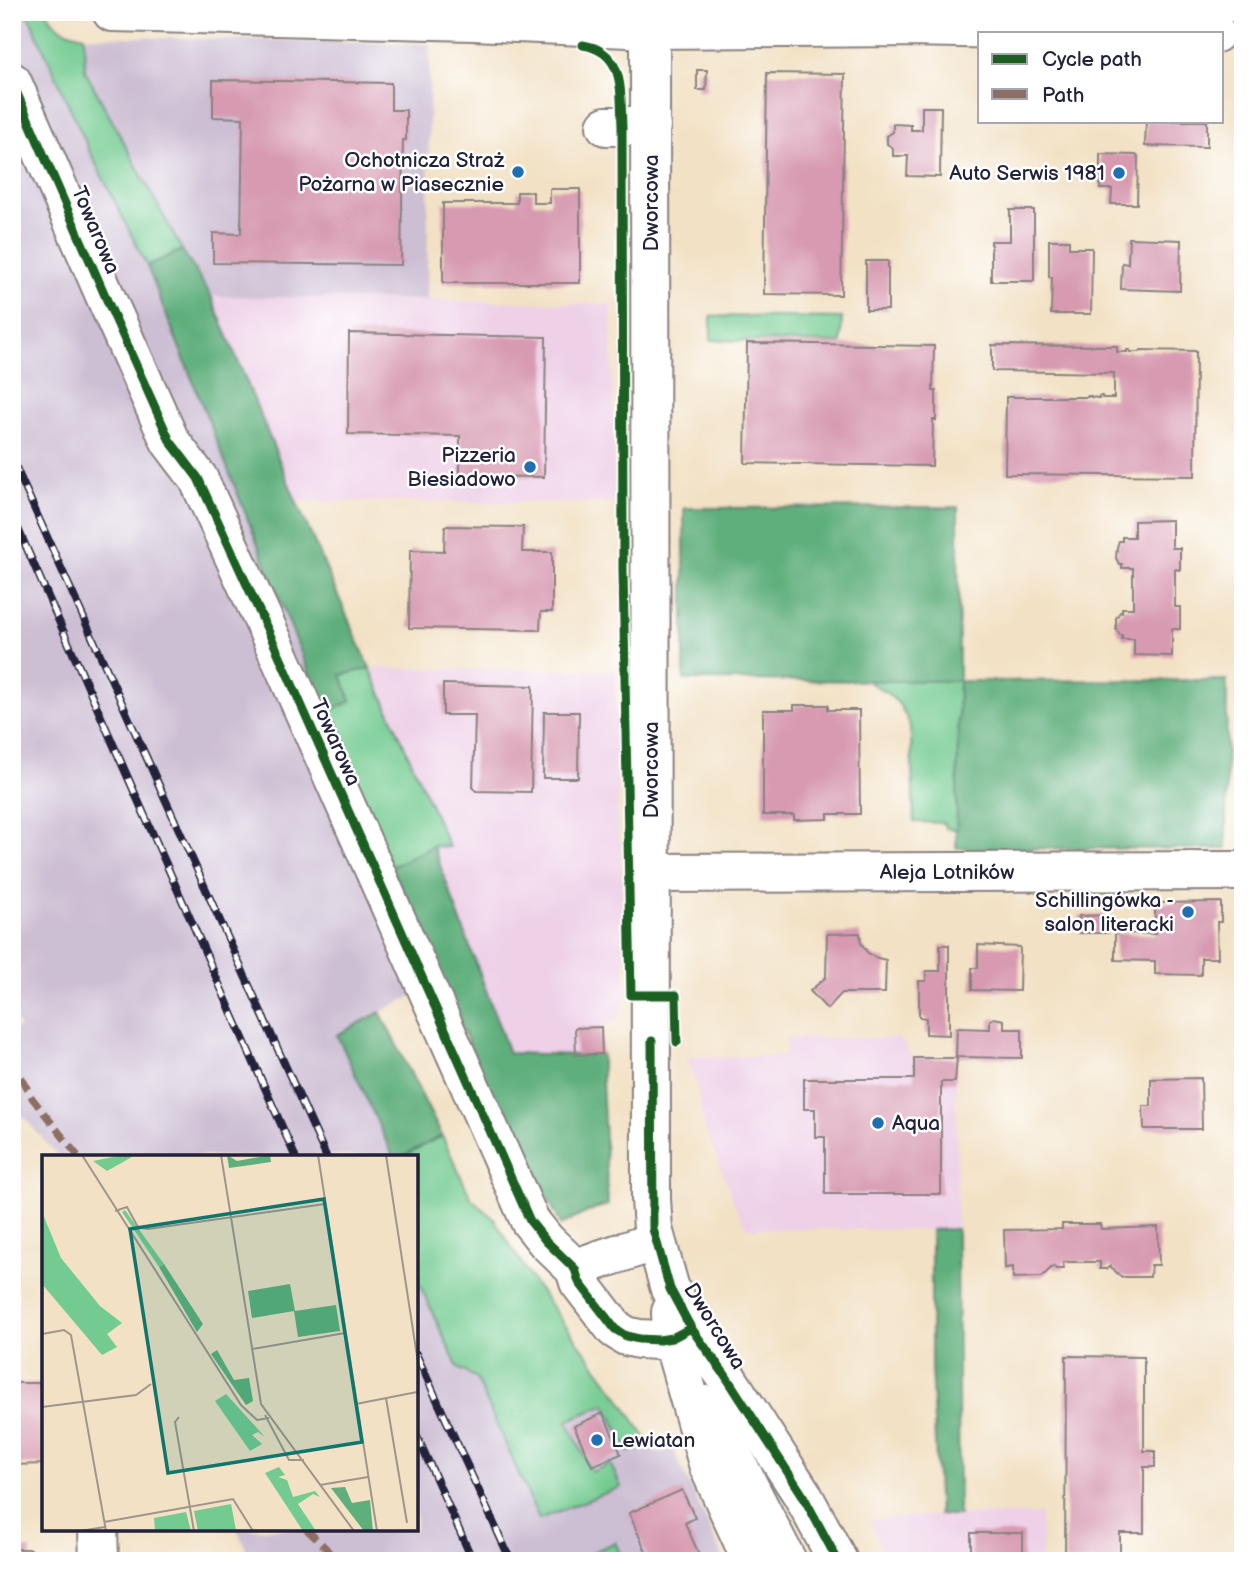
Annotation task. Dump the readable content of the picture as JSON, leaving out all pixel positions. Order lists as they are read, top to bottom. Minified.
{"streets":{"street":["Dworcowa","Towarowa","Aleja Lotników"]},"crossings":[["Dworcowa","Towarowa"],["Dworcowa","Aleja Lotników"]],"places":["Ochotnicza Straż Pożarna w Piasecznie","Auto Serwis 1981","Pizzeria Biesiadowo","Schillingówka - salon literacki","Aqua","Lewiatan"],"legend":["Cycle path","Path"]}
